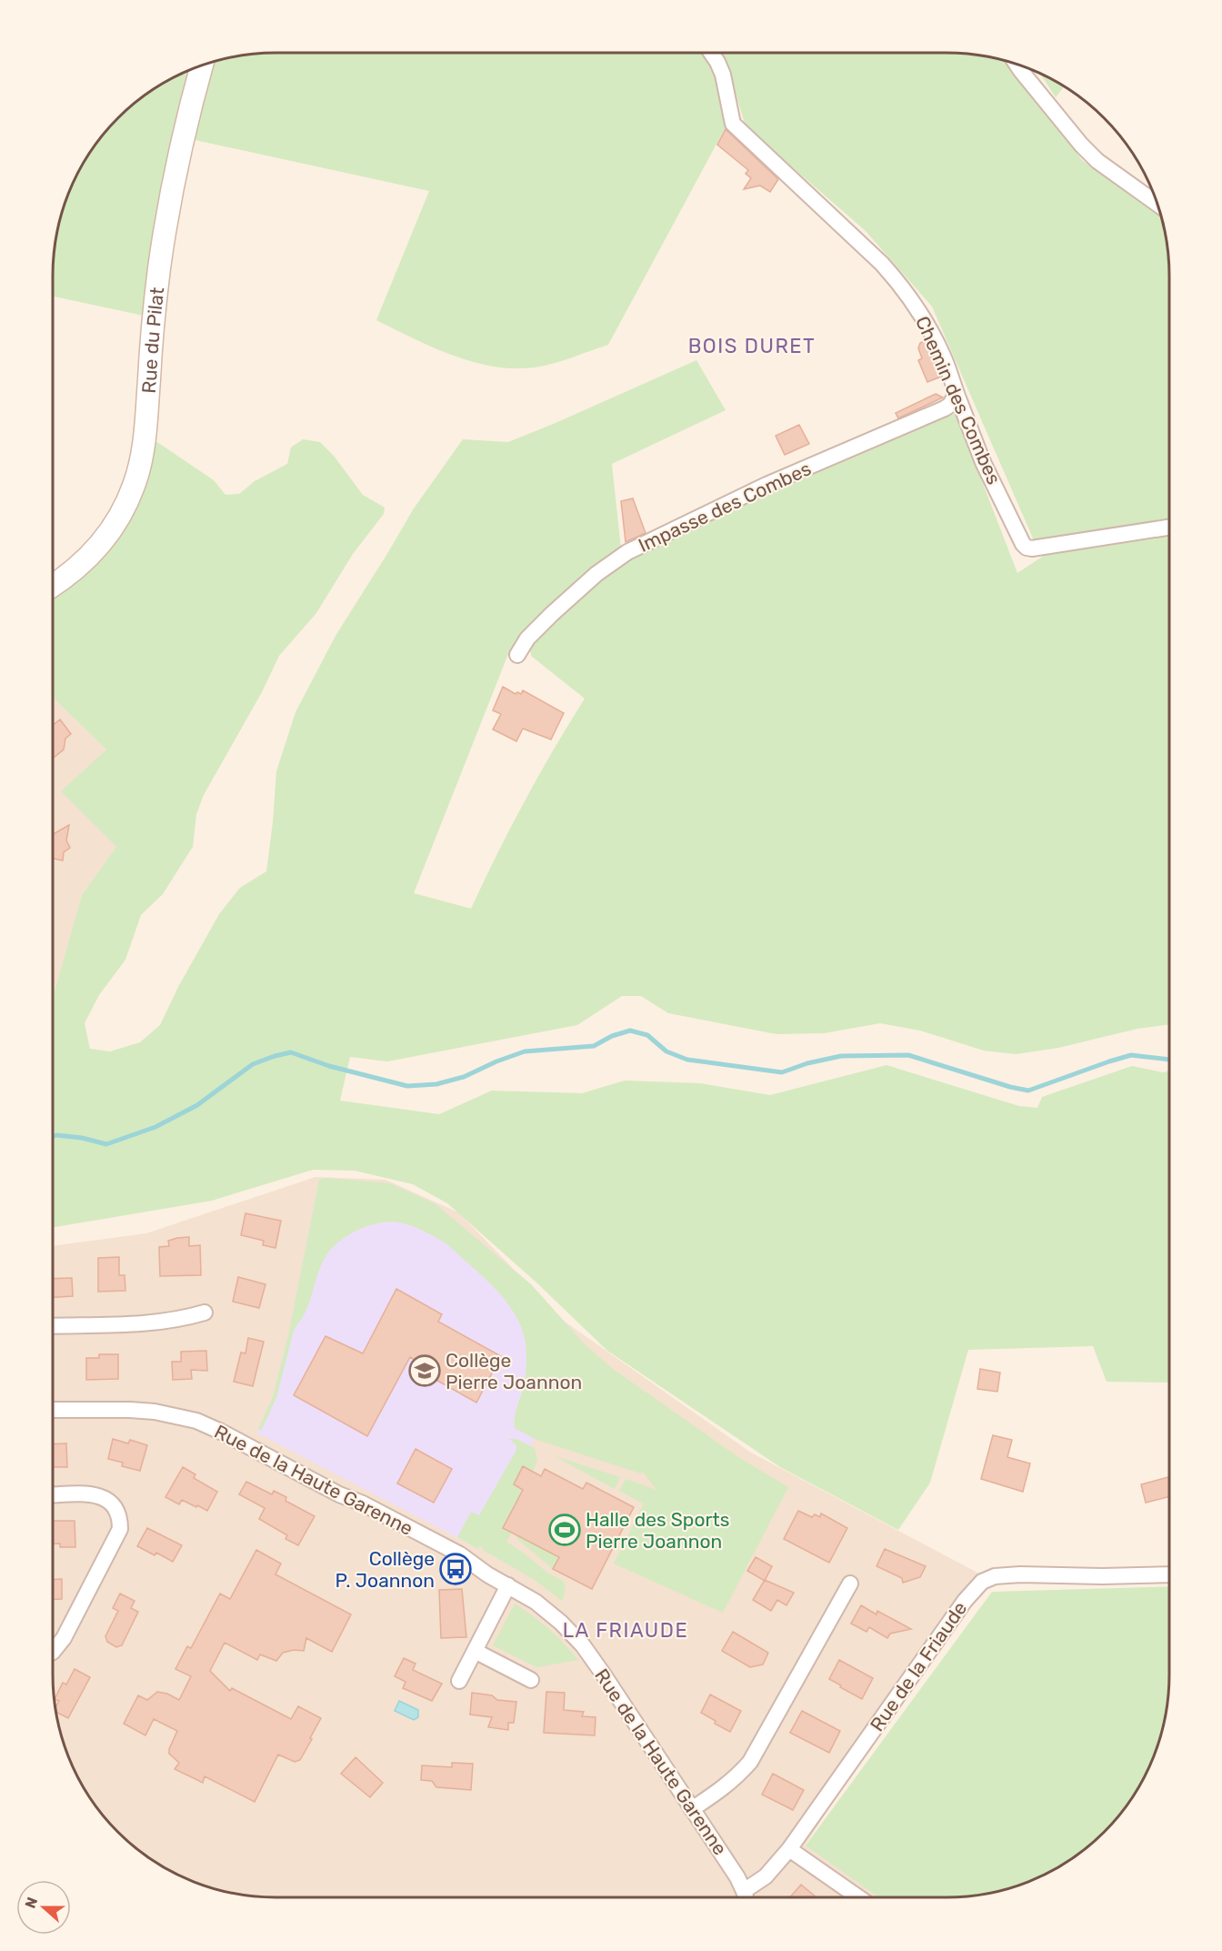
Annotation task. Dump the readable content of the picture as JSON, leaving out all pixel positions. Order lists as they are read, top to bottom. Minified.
{"streets":{"main road":["Rue du Pilat"],"street":["Chemin des Combes","Impasse des Combes","Rue de la Haute Garenne","Rue de la Friaude"]},"crossings":[["Chemin des Combes","Impasse des Combes"],["Rue de la Haute Garenne","Rue de la Friaude"]],"districts":["BOIS DURET","LA FRIAUDE"],"places":{"school or university":["Collège Pierre Joannon"],"sports":["Halle des Sports Pierre Joannon"],"bus stop":["Collège P. Joannon"]},"north":"left"}
